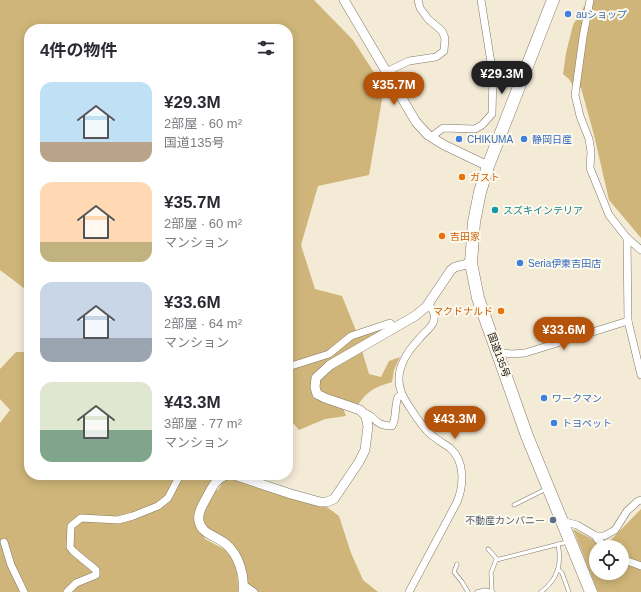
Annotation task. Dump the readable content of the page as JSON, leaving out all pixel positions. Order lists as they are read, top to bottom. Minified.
{"streets":{"highway":["国道135号"]},"places":["auショップ","CHIKUMA","静岡日産","ガスト","スズキインテリア","吉田家","Seria伊東吉田店","マクドナルド","ワークマン","トヨペット","不動産カンパニー"],"page":{"heading":"4件の物件","price":["¥29.3M","¥35.7M","¥33.6M","¥43.3M"],"list":[{"name":"¥29.3M","note":"2部屋 · 60 m² · 国道135号"},{"name":"¥35.7M","note":"2部屋 · 60 m² · マンション"},{"name":"¥33.6M","note":"2部屋 · 64 m² · マンション"},{"name":"¥43.3M","note":"3部屋 · 77 m² · マンション"}]}}
